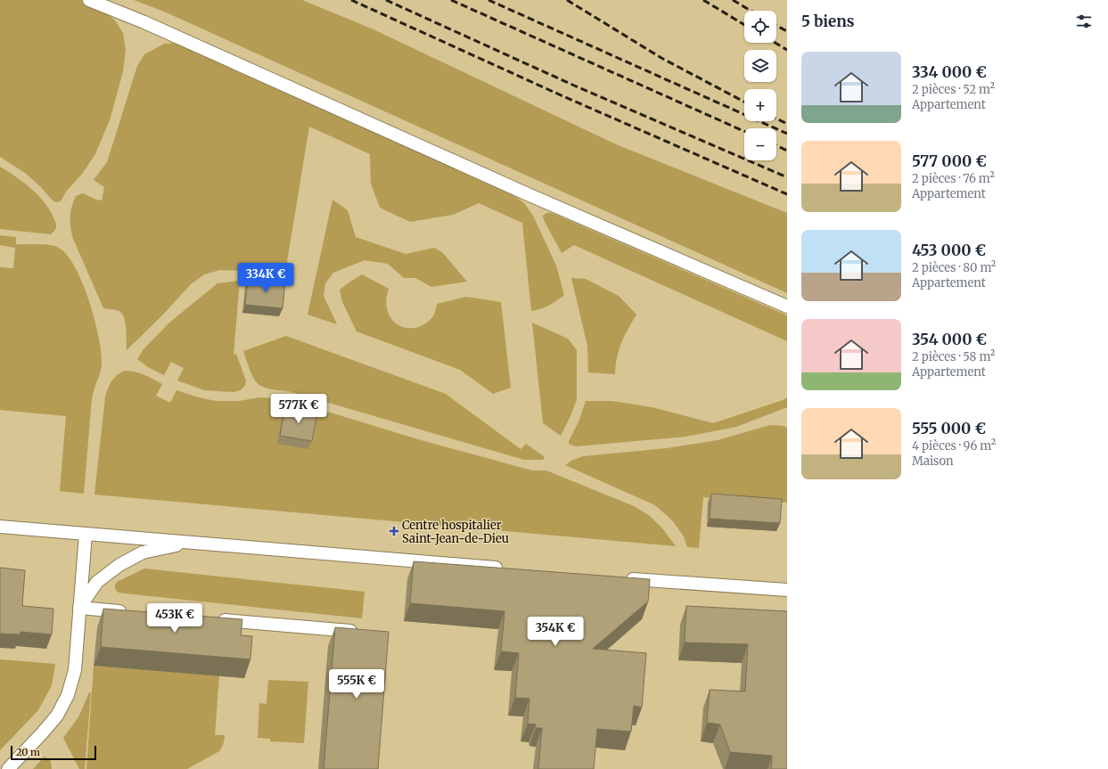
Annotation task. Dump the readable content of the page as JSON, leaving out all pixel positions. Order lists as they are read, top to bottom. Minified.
{"places":{"health":["Centre hospitalier Saint-Jean-de-Dieu"]},"scale_bar":"20 m","page":{"heading":"5 biens","map_buttons":["+","−"],"list":[{"name":"334 000 €","note":"2 pièces · 52 m² · Appartement"},{"name":"577 000 €","note":"2 pièces · 76 m² · Appartement"},{"name":"453 000 €","note":"2 pièces · 80 m² · Appartement"},{"name":"354 000 €","note":"2 pièces · 58 m² · Appartement"},{"name":"555 000 €","note":"4 pièces · 96 m² · Maison"}],"price":["334K €","577K €","453K €","354K €","555K €"],"scale":"20 m"}}
